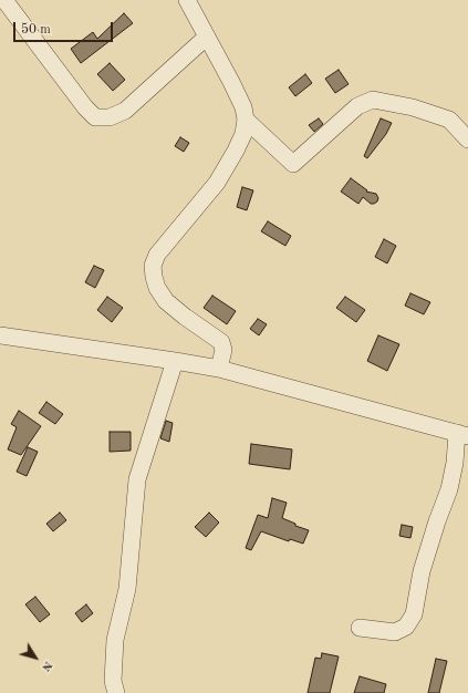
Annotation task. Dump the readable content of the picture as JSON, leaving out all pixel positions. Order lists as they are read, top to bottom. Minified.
{"scale_bar":"50 m","north":"bottom right"}
